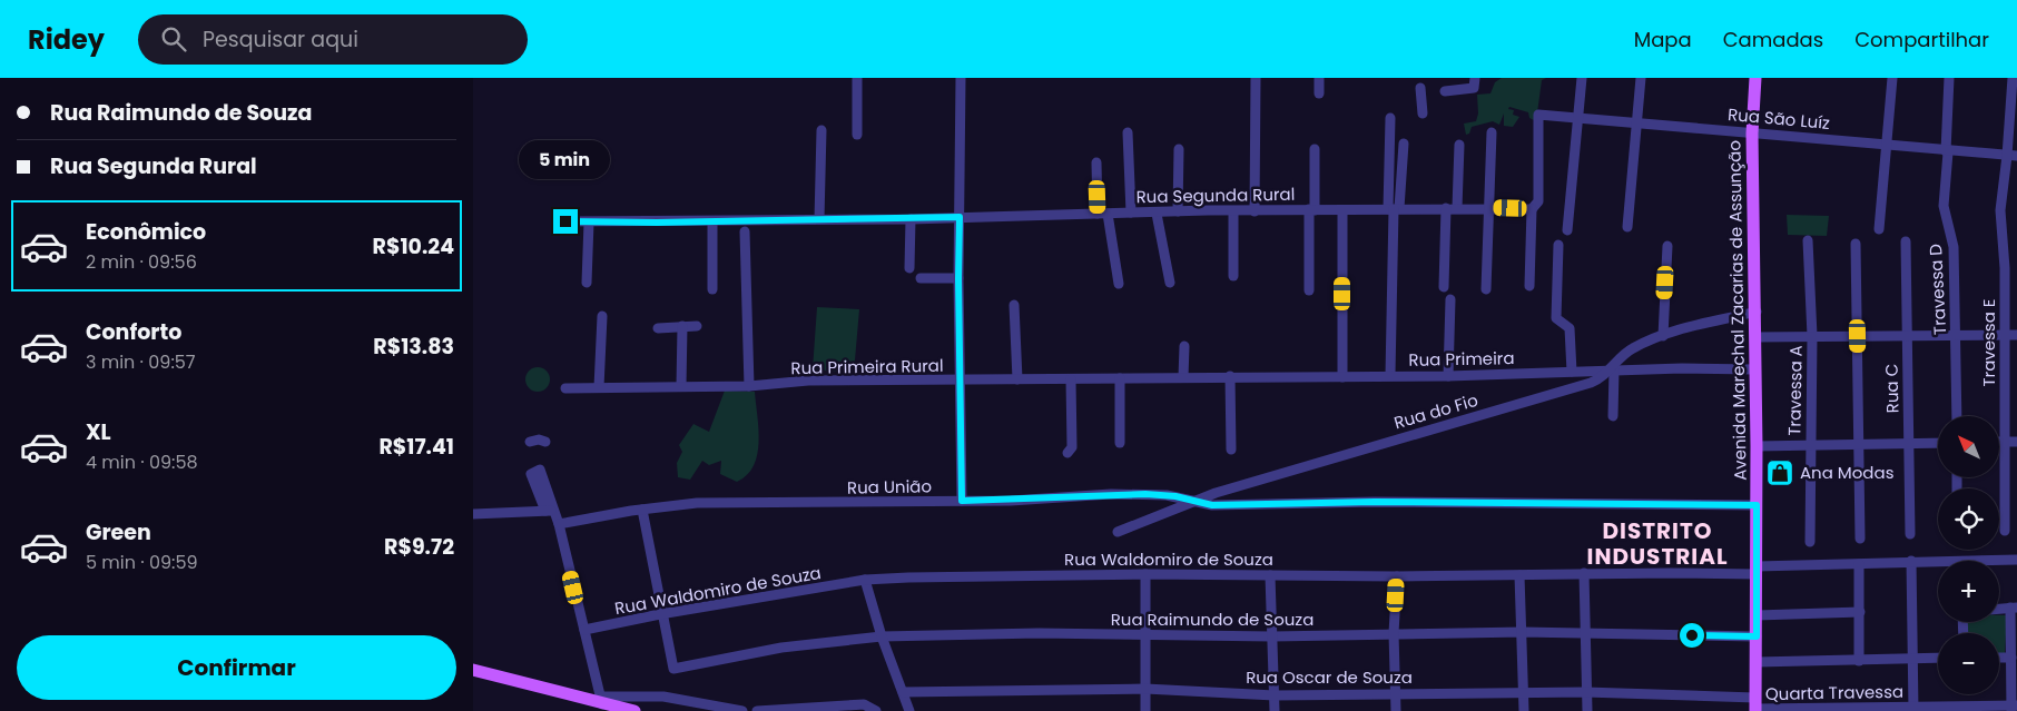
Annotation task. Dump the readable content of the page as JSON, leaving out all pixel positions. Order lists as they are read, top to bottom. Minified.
{"streets":{"main road":["Avenida Marechal Zacarias de Assunção"],"street":["Rua São Luíz","Rua Segunda Rural","Travessa D","Travessa E","Rua Primeira","Rua Primeira Rural","Rua C","Travessa A","Rua do Fio","Rua União","Rua Waldomiro de Souza","Rua Raimundo de Souza","Rua Oscar de Souza","Quarta Travessa"]},"crossings":[["Rua São Luíz","Rua Segunda Rural"],["Rua São Luíz","Travessa D"],["Rua São Luíz","Avenida Marechal Zacarias de Assunção"],["Rua São Luíz","Travessa E"],["Avenida Marechal Zacarias de Assunção","Rua Primeira"],["Avenida Marechal Zacarias de Assunção","Rua do Fio"],["Avenida Marechal Zacarias de Assunção","Rua União"],["Avenida Marechal Zacarias de Assunção","Rua Waldomiro de Souza"],["Avenida Marechal Zacarias de Assunção","Rua Raimundo de Souza"],["Avenida Marechal Zacarias de Assunção","Rua Oscar de Souza"],["Avenida Marechal Zacarias de Assunção","Quarta Travessa"],["Rua Primeira","Rua Primeira Rural"],["Rua Primeira","Rua do Fio"],["Rua do Fio","Rua União"],["Rua Waldomiro de Souza","Rua Raimundo de Souza"],["Rua Oscar de Souza","Quarta Travessa"]],"districts":["DISTRITO INDUSTRIAL"],"places":{"shop":["Ana Modas"]},"north":"top left","page":{"header":"Ridey","search":"Pesquisar aqui","nav":["Mapa","Camadas","Compartilhar"],"banner":["Rua Raimundo de Souza","Rua Segunda Rural"],"bubble":"5 min","list":[{"name":"Econômico","note":"2 min · 09:56","value":"R$10.24"},{"name":"Conforto","note":"3 min · 09:57","value":"R$13.83"},{"name":"XL","note":"4 min · 09:58","value":"R$17.41"},{"name":"Green","note":"5 min · 09:59","value":"R$9.72"}],"map_buttons":["+","−"],"buttons":"Confirmar"}}
